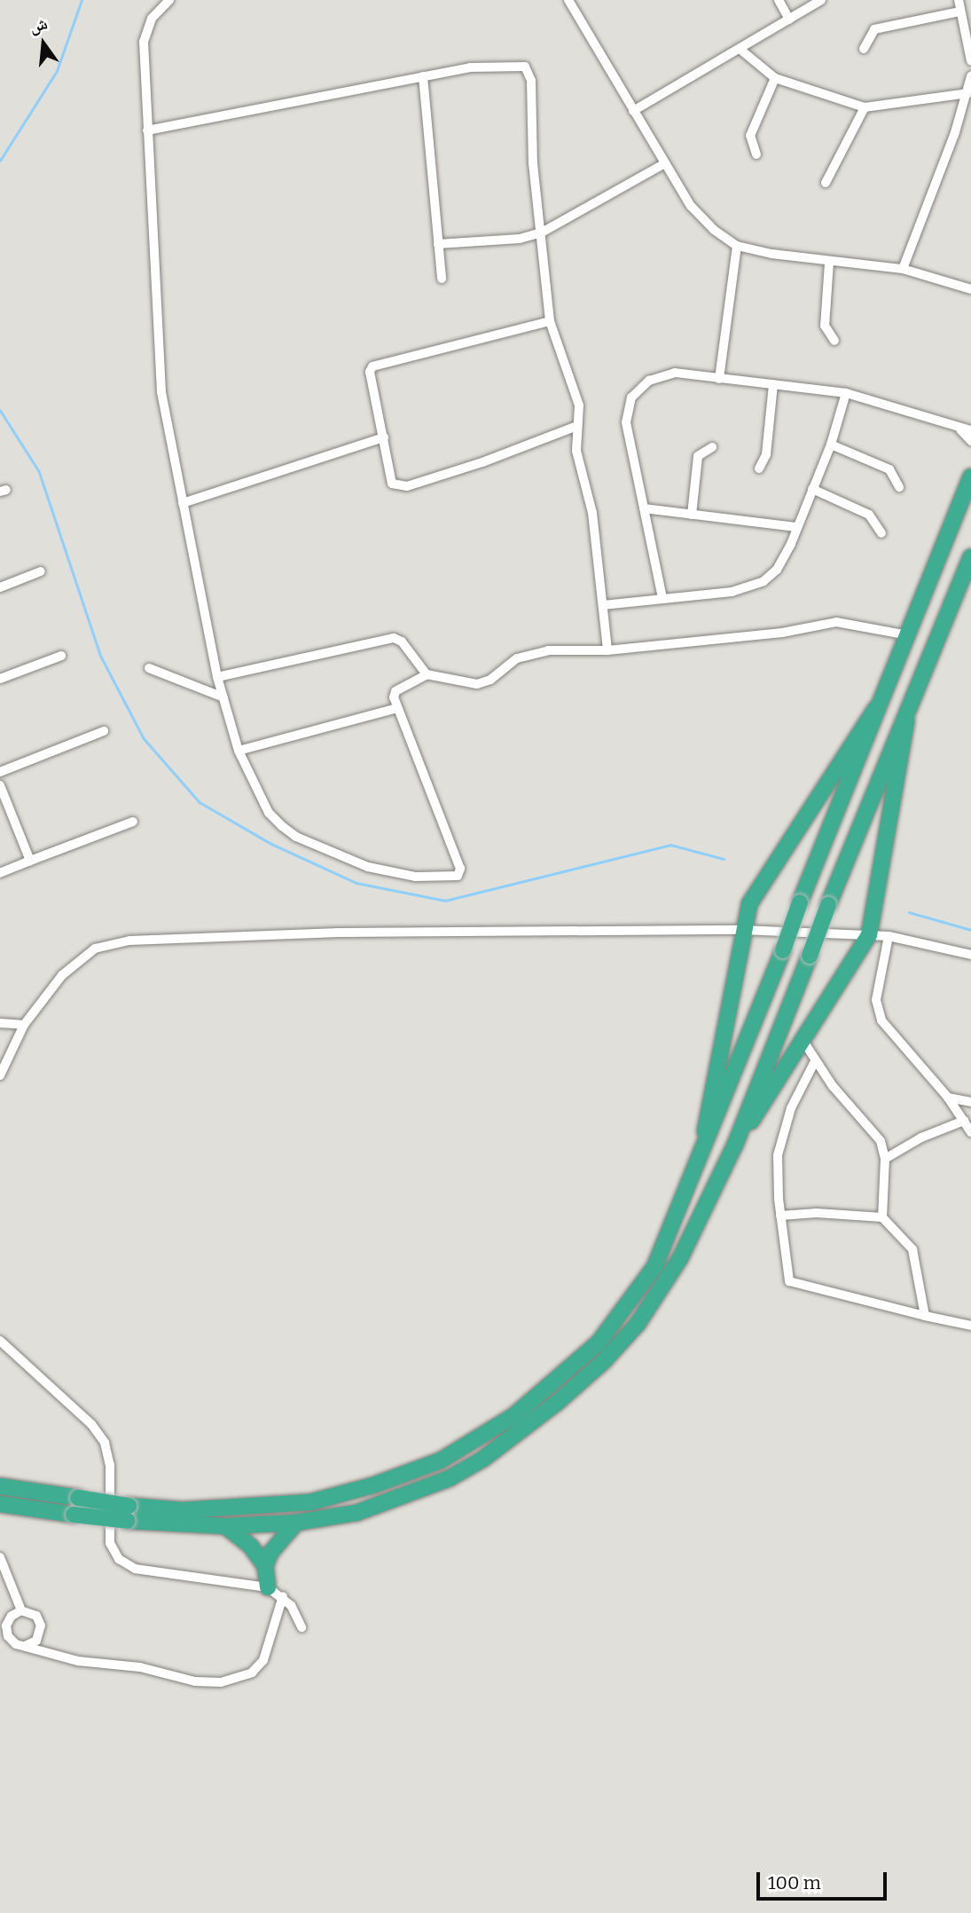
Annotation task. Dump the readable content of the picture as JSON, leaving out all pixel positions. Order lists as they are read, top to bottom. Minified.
{"scale_bar":"100 m","north":"top"}
